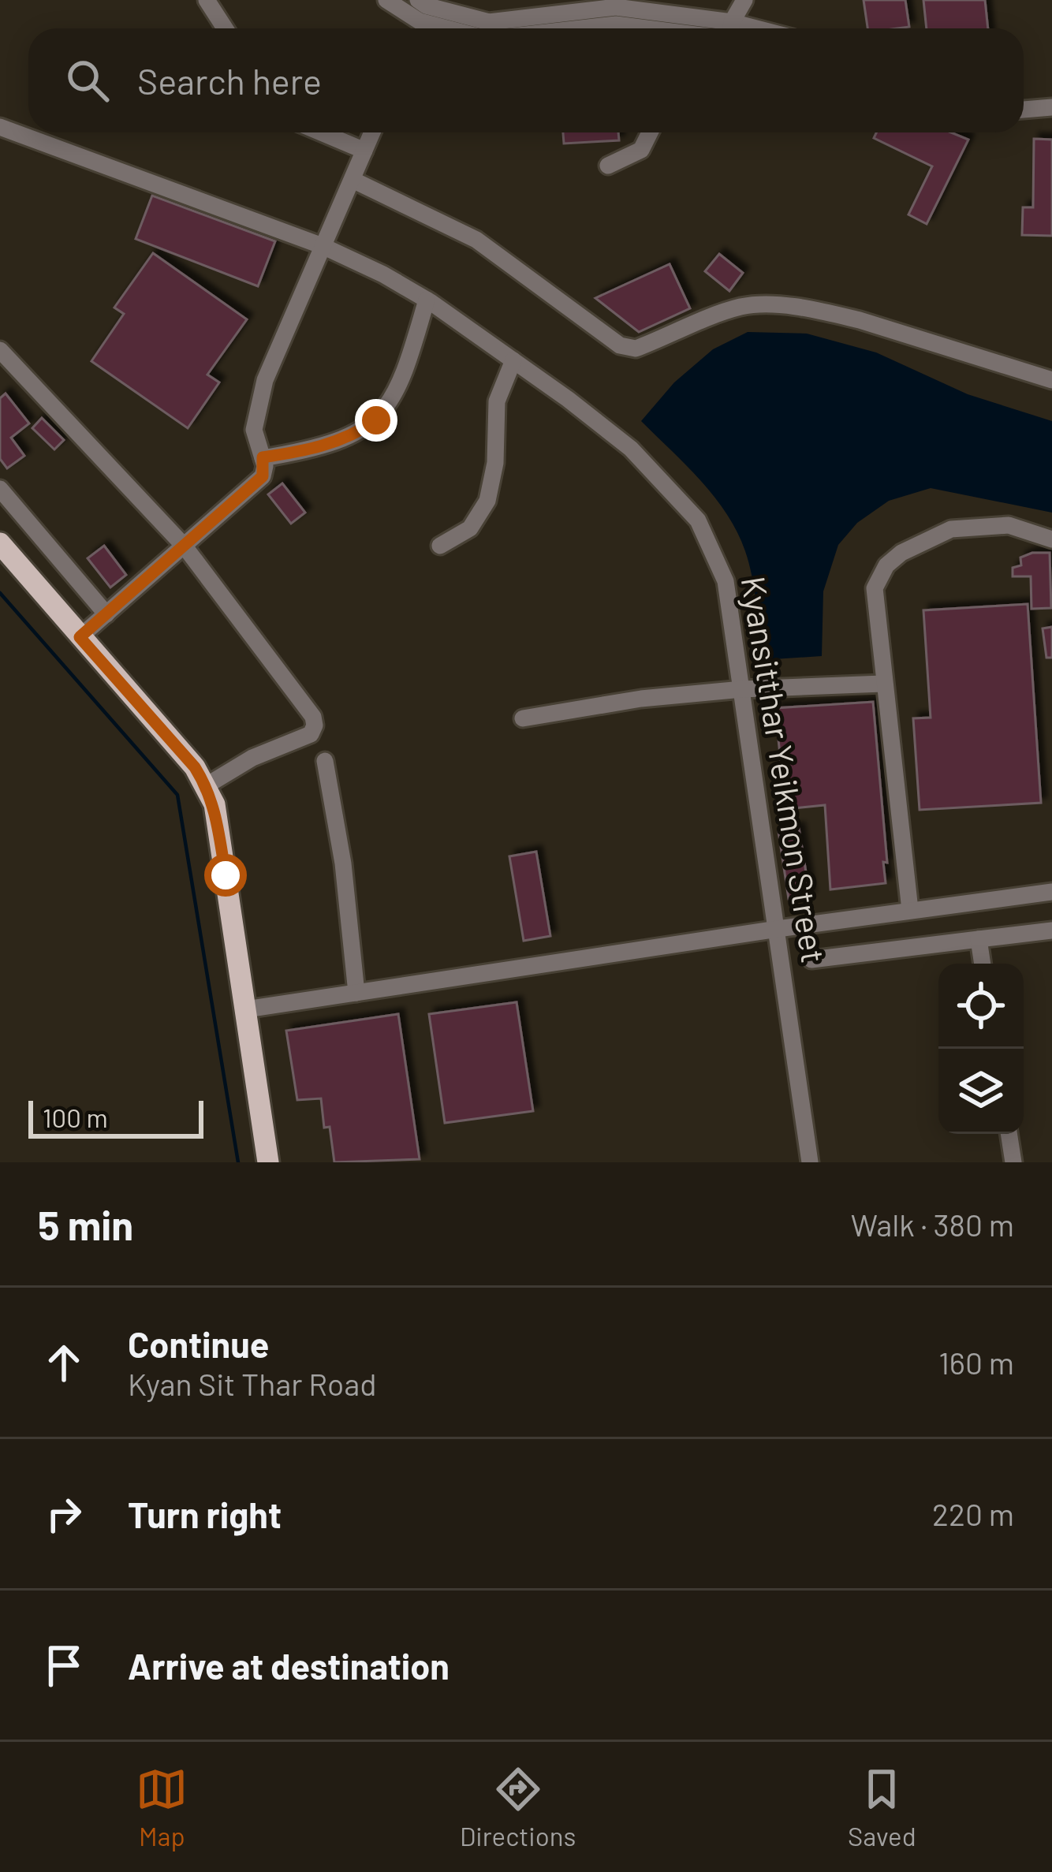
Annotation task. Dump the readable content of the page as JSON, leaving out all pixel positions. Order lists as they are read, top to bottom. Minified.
{"streets":{"street":["Kyansitthar Yeikmon Street"]},"scale_bar":"100 m","page":{"search":"Search here","scale":"100 m","heading":["5 min","Walk · 380 m"],"list":[["Continue","Kyan Sit Thar Road","160 m"],["Turn right","220 m"],"Arrive at destination"],"nav":["Map","Directions","Saved"]}}
